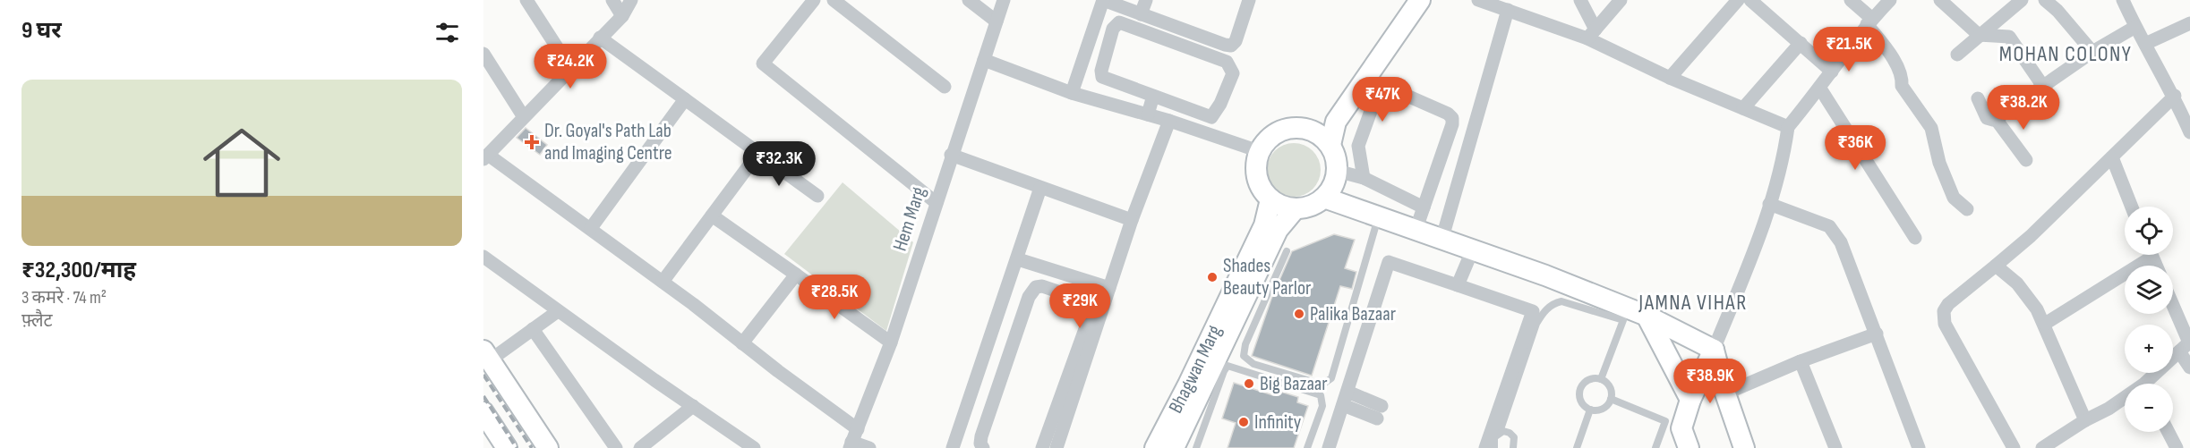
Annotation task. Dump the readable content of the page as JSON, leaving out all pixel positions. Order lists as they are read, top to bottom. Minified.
{"streets":{"street":["Hem Marg","Bhagwan Marg"]},"districts":["MOHAN COLONY","JAMNA VIHAR"],"places":{"health":["Dr. Goyal's Path Lab and Imaging Centre"],"other":["Shades Beauty Parlor","Palika Bazaar","Big Bazaar","Infinity"]},"page":{"heading":"9 घर","price":["₹21.5K","₹24.2K","₹47K","₹38.2K","₹36K","₹32.3K","₹28.5K","₹29K","₹38.9K"],"list":[{"name":"₹32,300/माह","note":"3 कमरे · 74 m² · फ़्लैट"}],"map_buttons":["+","−"]}}
